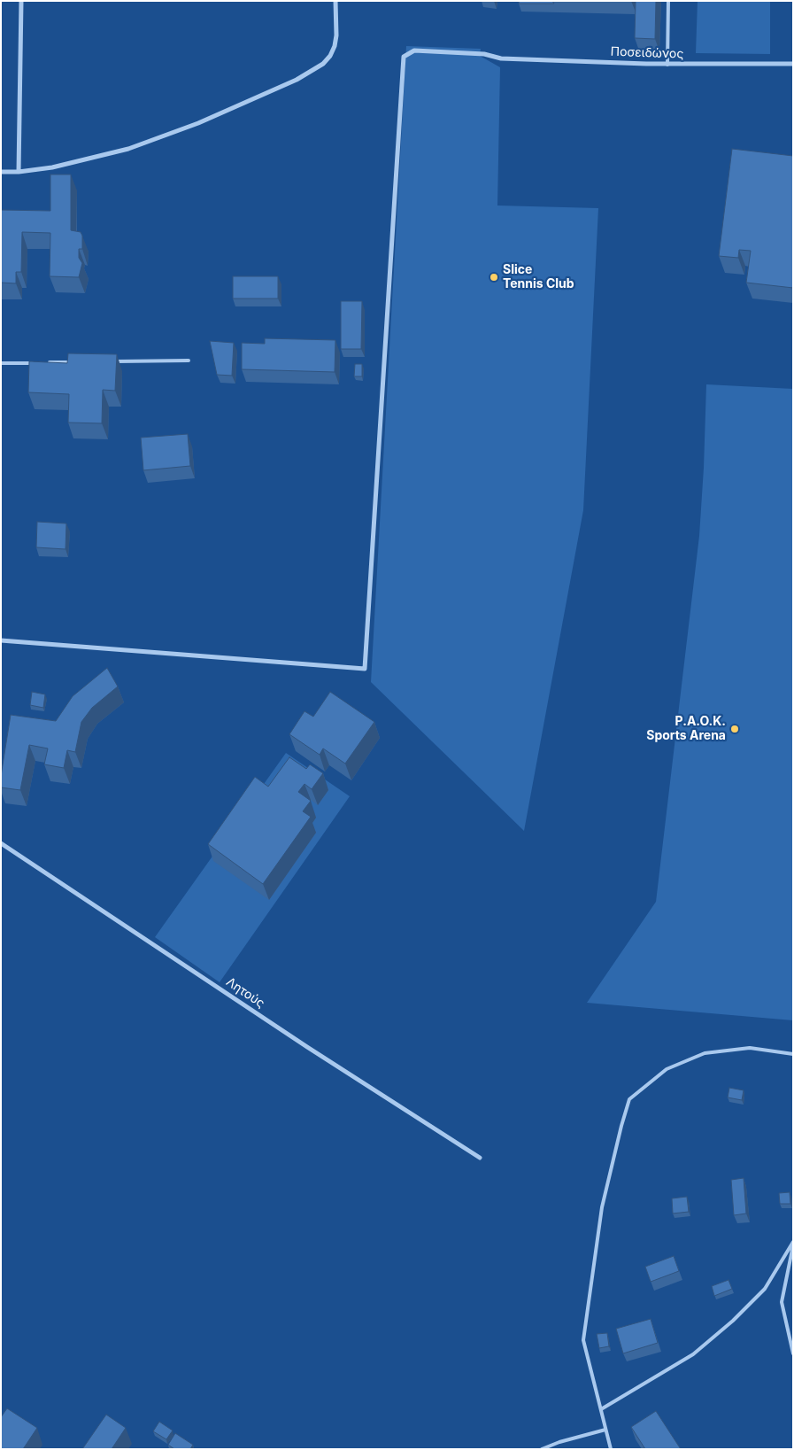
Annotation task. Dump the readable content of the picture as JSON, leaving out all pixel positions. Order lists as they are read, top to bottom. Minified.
{"streets":{"street":["Ποσειδώνος","Λητούς"]},"places":["Slice Tennis Club","P.A.O.K. Sports Arena"]}
